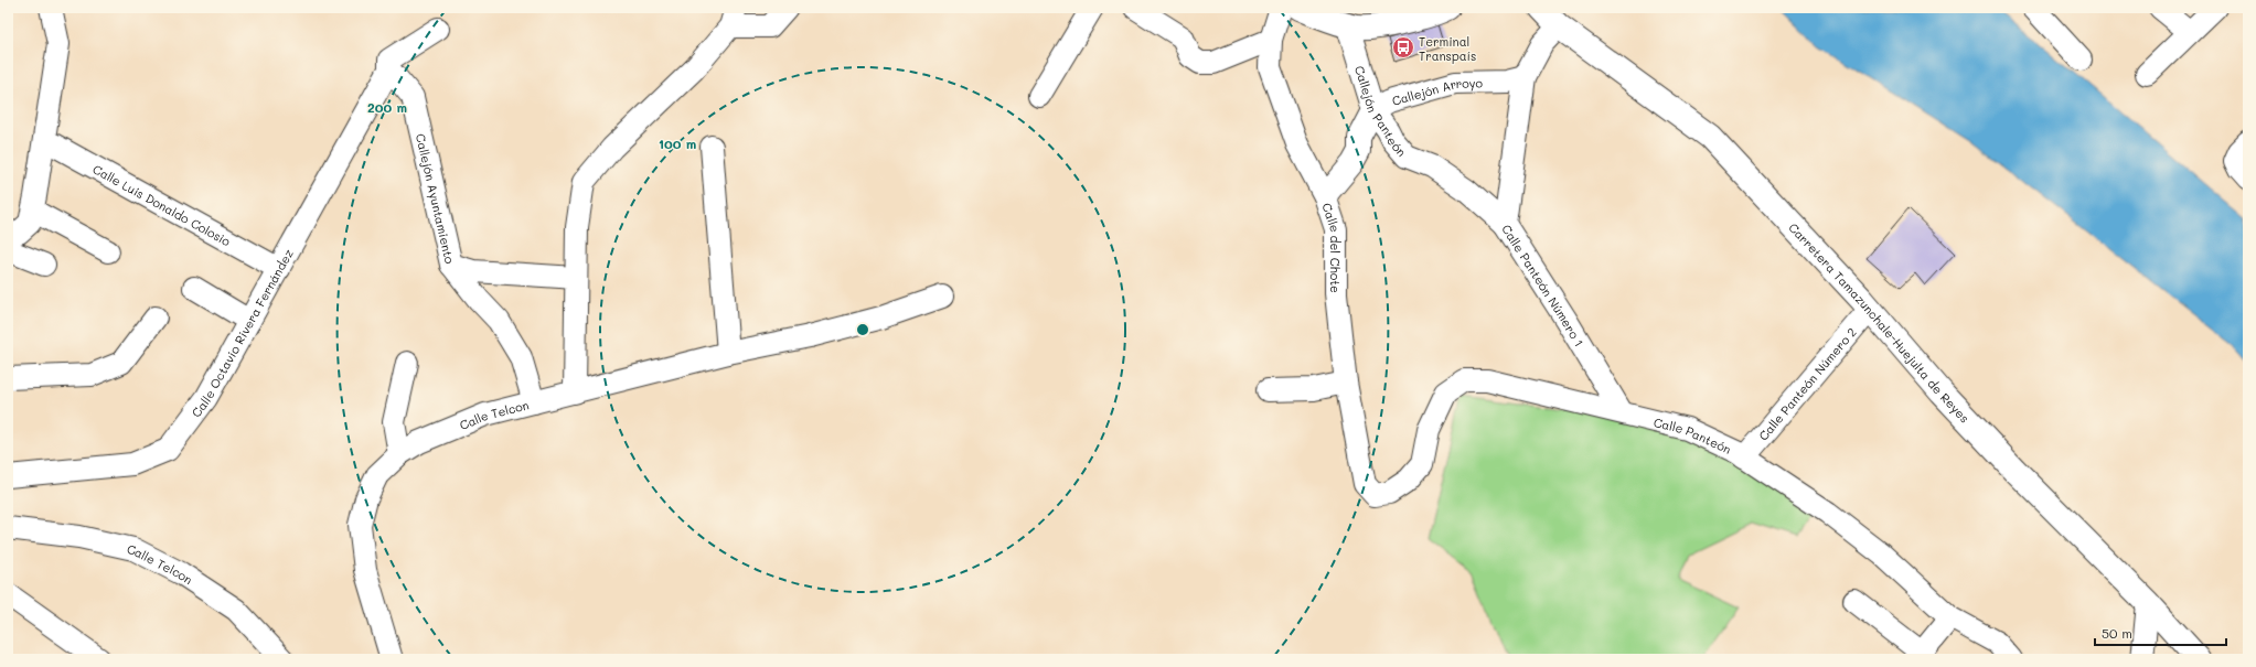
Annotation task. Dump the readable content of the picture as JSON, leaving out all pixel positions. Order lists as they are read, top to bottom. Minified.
{"streets":{"main road":["Carretera Tamazunchale-Huejulta de Reyes"],"street":["Callejón Arroyo","Callejón Panteón","Callejón Ayuntamiento","Calle Luis Donaldo Colosio","Calle del Chote","Calle Panteón Número 1","Calle Octavio Rivera Fernández","Calle Panteón Número 2","Calle Telcon","Calle Panteón"]},"crossings":[["Callejón Arroyo","Callejón Panteón"],["Callejón Arroyo","Calle Panteón Número 1"],["Callejón Panteón","Calle Panteón Número 1"],["Callejón Ayuntamiento","Calle Octavio Rivera Fernández"],["Calle Luis Donaldo Colosio","Calle Octavio Rivera Fernández"],["Calle del Chote","Calle Panteón"],["Calle Panteón Número 1","Carretera Tamazunchale-Huejulta de Reyes"],["Calle Panteón Número 1","Calle Panteón"],["Carretera Tamazunchale-Huejulta de Reyes","Calle Panteón Número 2"],["Calle Panteón Número 2","Calle Panteón"]],"places":{"bus stop":["Terminal Transpaís"]},"scale_bar":"50 m","rings":["200 m","100 m"]}
